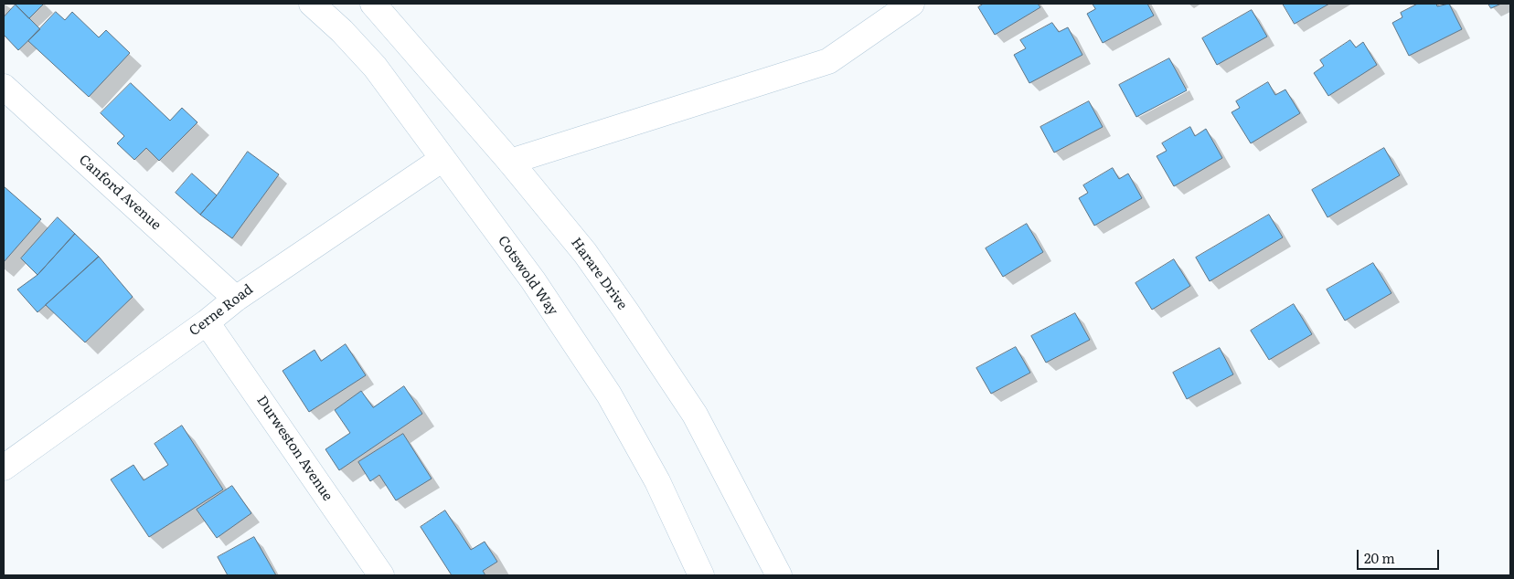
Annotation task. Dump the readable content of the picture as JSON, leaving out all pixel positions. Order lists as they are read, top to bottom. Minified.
{"streets":{"street":["Canford Avenue","Harare Drive","Cotswold Way","Cerne Road","Durweston Avenue"]},"crossings":[["Canford Avenue","Cerne Road"],["Cotswold Way","Cerne Road"],["Cerne Road","Durweston Avenue"]],"scale_bar":"20 m"}
